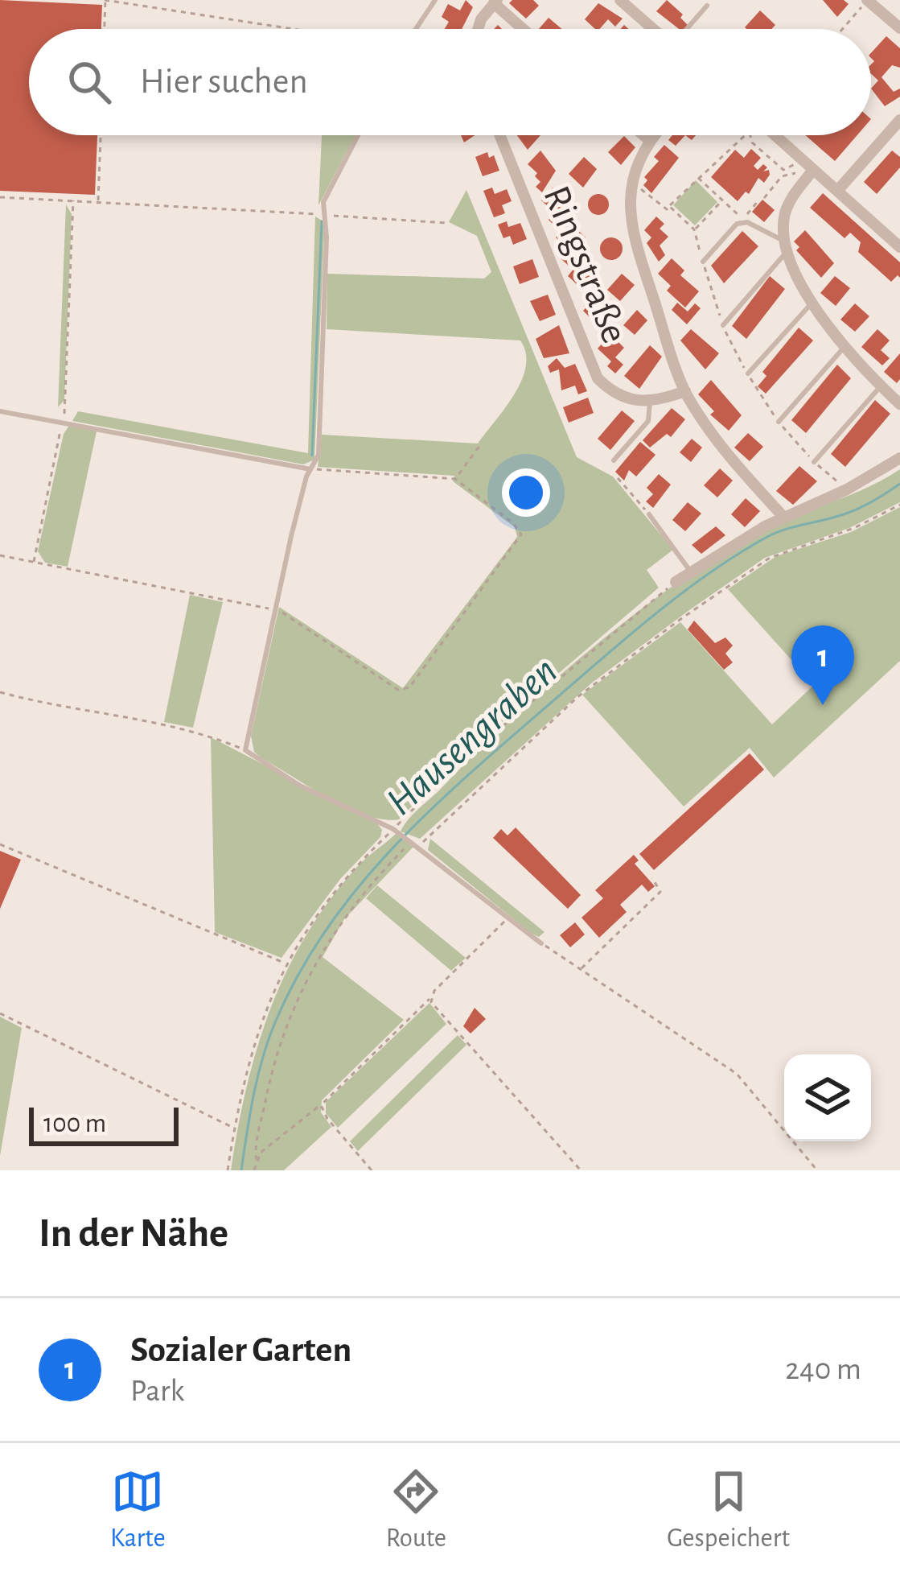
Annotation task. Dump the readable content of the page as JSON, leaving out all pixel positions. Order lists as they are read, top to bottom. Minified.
{"streets":{"street":["Ringstraße"]},"water":["Hausengraben"],"scale_bar":"100 m","page":{"search":"Hier suchen","pins":"1","scale":"100 m","heading":"In der Nähe","list":[{"mark":"1","name":"Sozialer Garten","note":"Park","value":"240 m"}],"nav":["Karte","Route","Gespeichert"]}}
